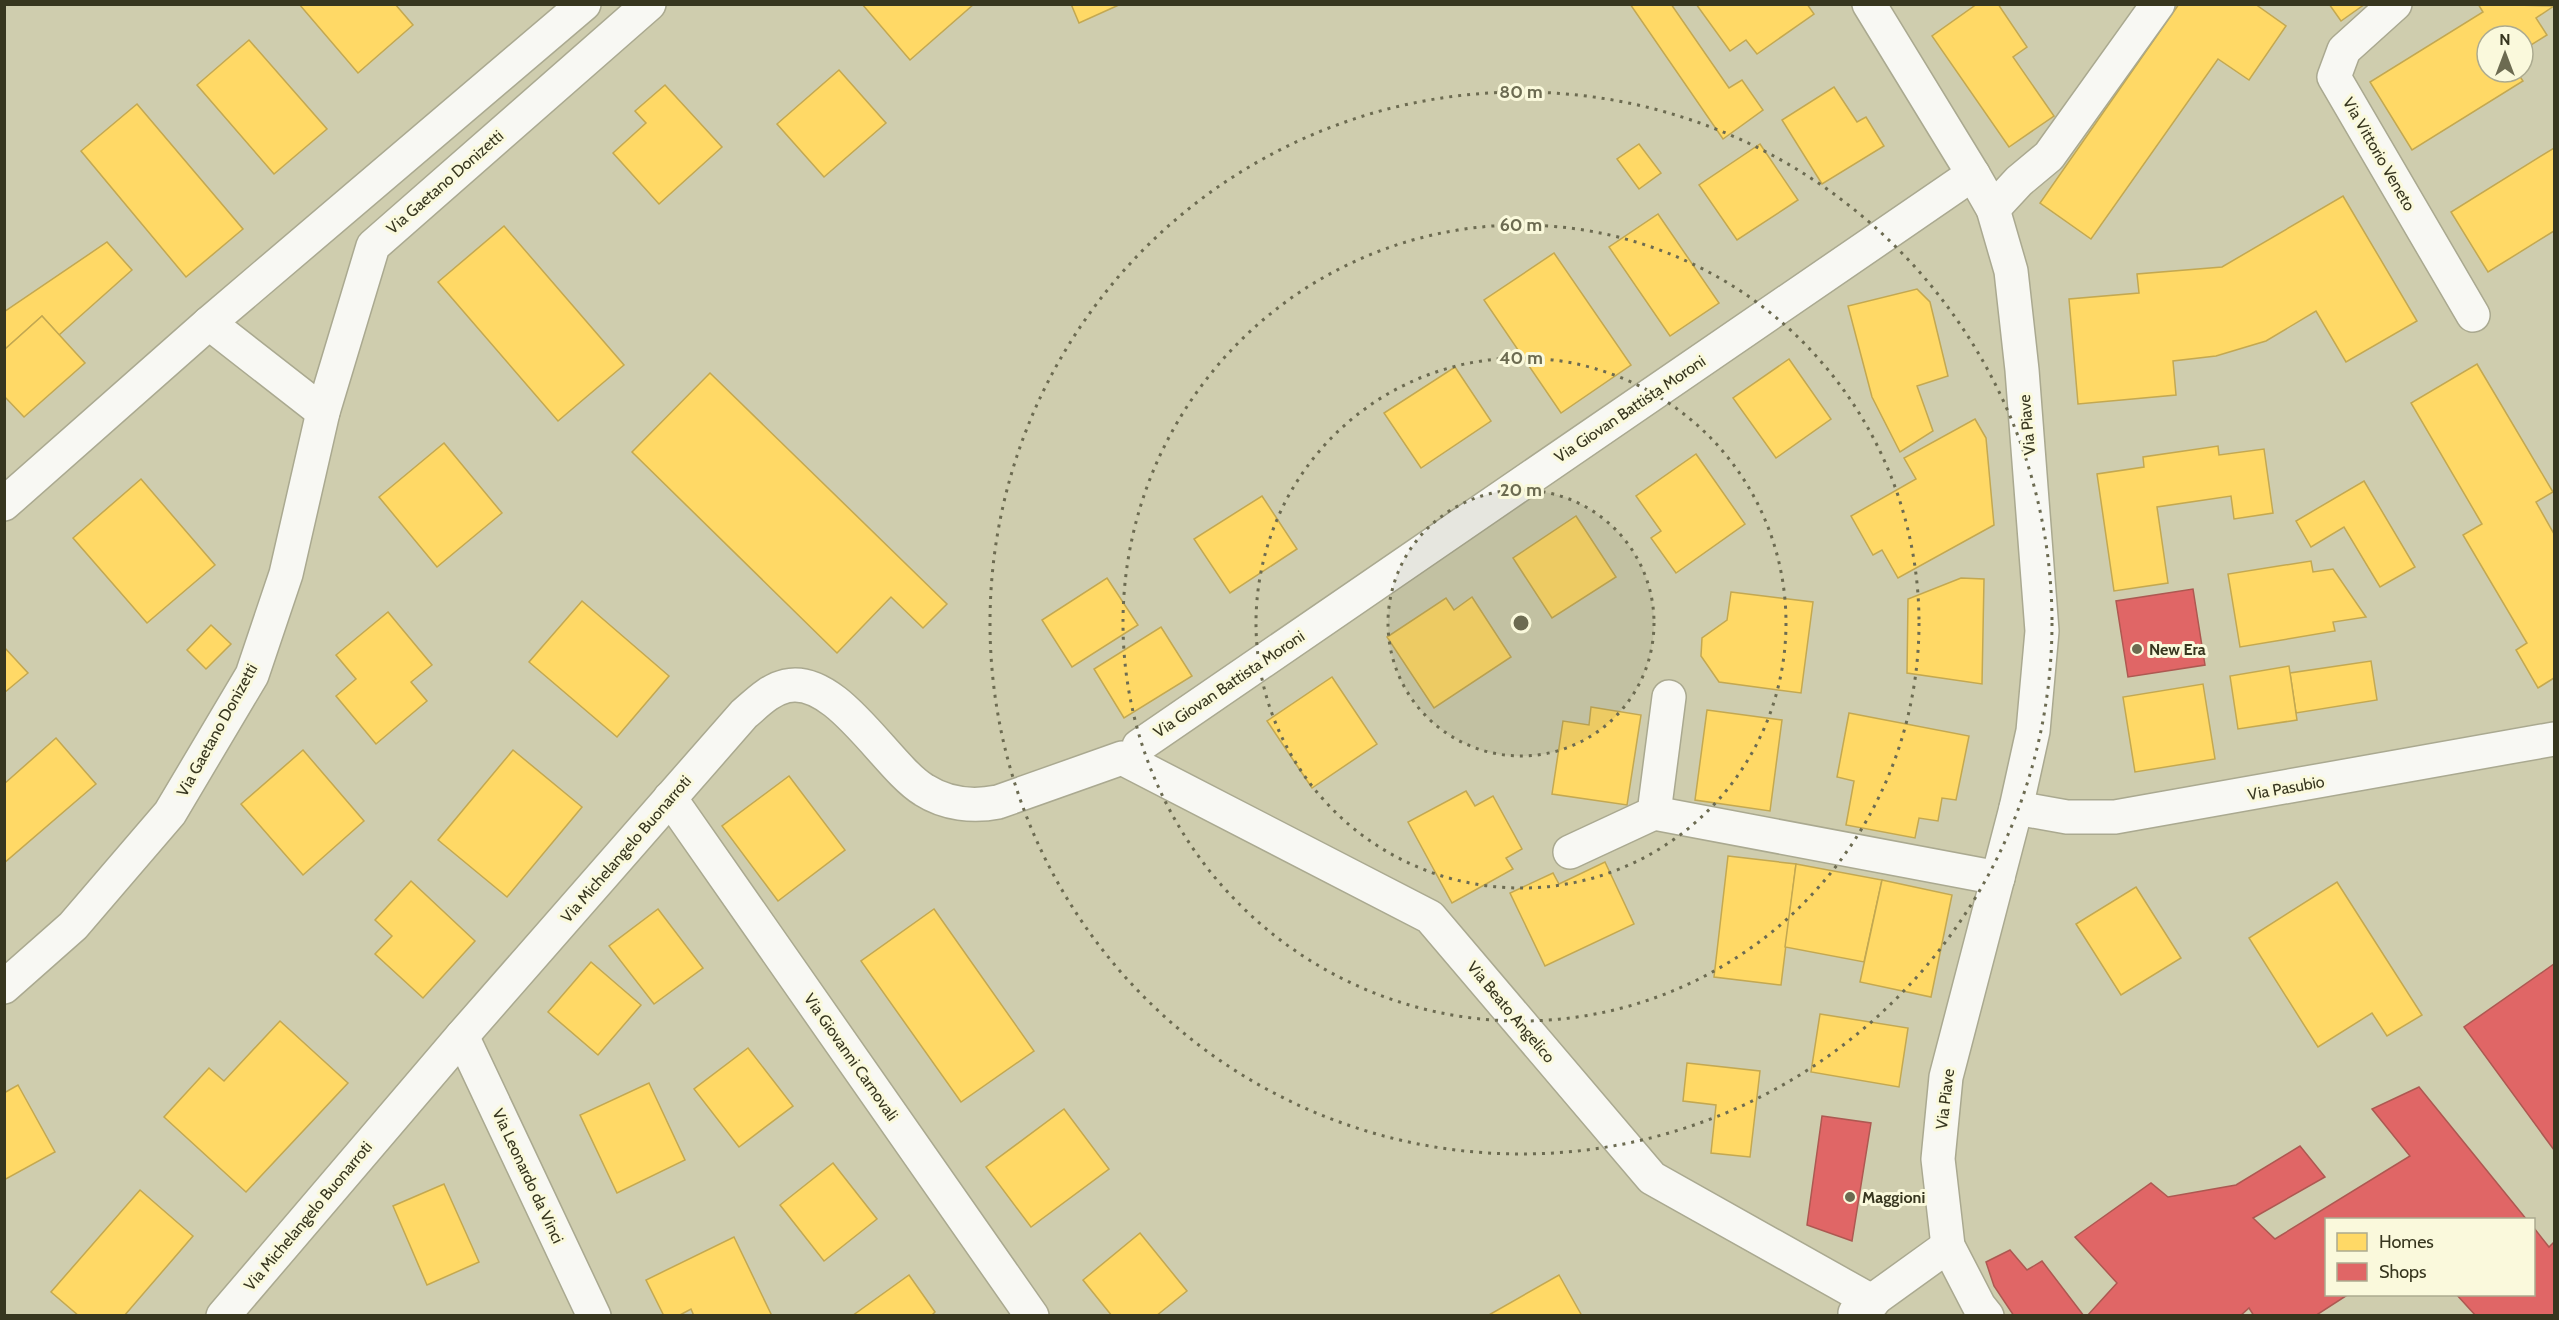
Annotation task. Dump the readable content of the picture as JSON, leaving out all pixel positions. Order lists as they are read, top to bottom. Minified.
{"streets":{"street":["Via Vittorio Veneto","Via Gaetano Donizetti","Via Giovan Battista Moroni","Via Piave","Via Pasubio","Via Michelangelo Buonarroti","Via Beato Angelico","Via Giovanni Carnovali","Via Leonardo da Vinci"]},"crossings":[["Via Giovan Battista Moroni","Via Piave"],["Via Giovan Battista Moroni","Via Michelangelo Buonarroti"],["Via Giovan Battista Moroni","Via Beato Angelico"],["Via Piave","Via Pasubio"],["Via Michelangelo Buonarroti","Via Beato Angelico"],["Via Michelangelo Buonarroti","Via Giovanni Carnovali"],["Via Michelangelo Buonarroti","Via Leonardo da Vinci"]],"places":["New Era","Maggioni"],"legend":["Homes","Shops"],"north":"top","rings":["80 m","60 m","40 m","20 m"]}
